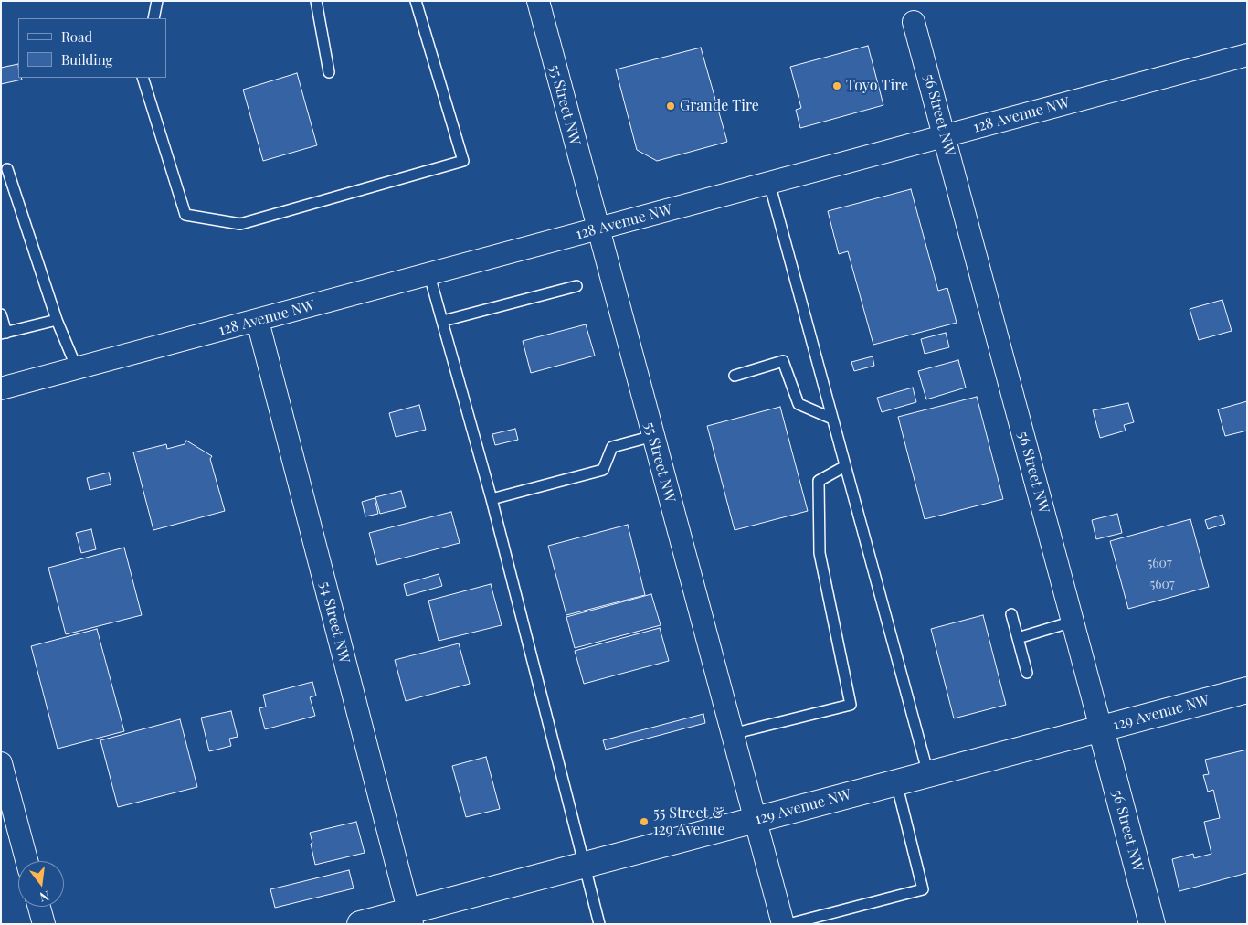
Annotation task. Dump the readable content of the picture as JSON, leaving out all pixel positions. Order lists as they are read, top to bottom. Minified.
{"streets":{"street":["55 Street NW","56 Street NW","128 Avenue NW","54 Street NW","129 Avenue NW"]},"crossings":[["55 Street NW","128 Avenue NW"],["55 Street NW","129 Avenue NW"],["56 Street NW","128 Avenue NW"],["56 Street NW","129 Avenue NW"],["128 Avenue NW","54 Street NW"],["54 Street NW","129 Avenue NW"]],"places":["Toyo Tire","Grande Tire","55 Street & 129 Avenue"],"house_numbers":["5607","5607"],"legend":["Road","Building"],"north":"bottom"}
